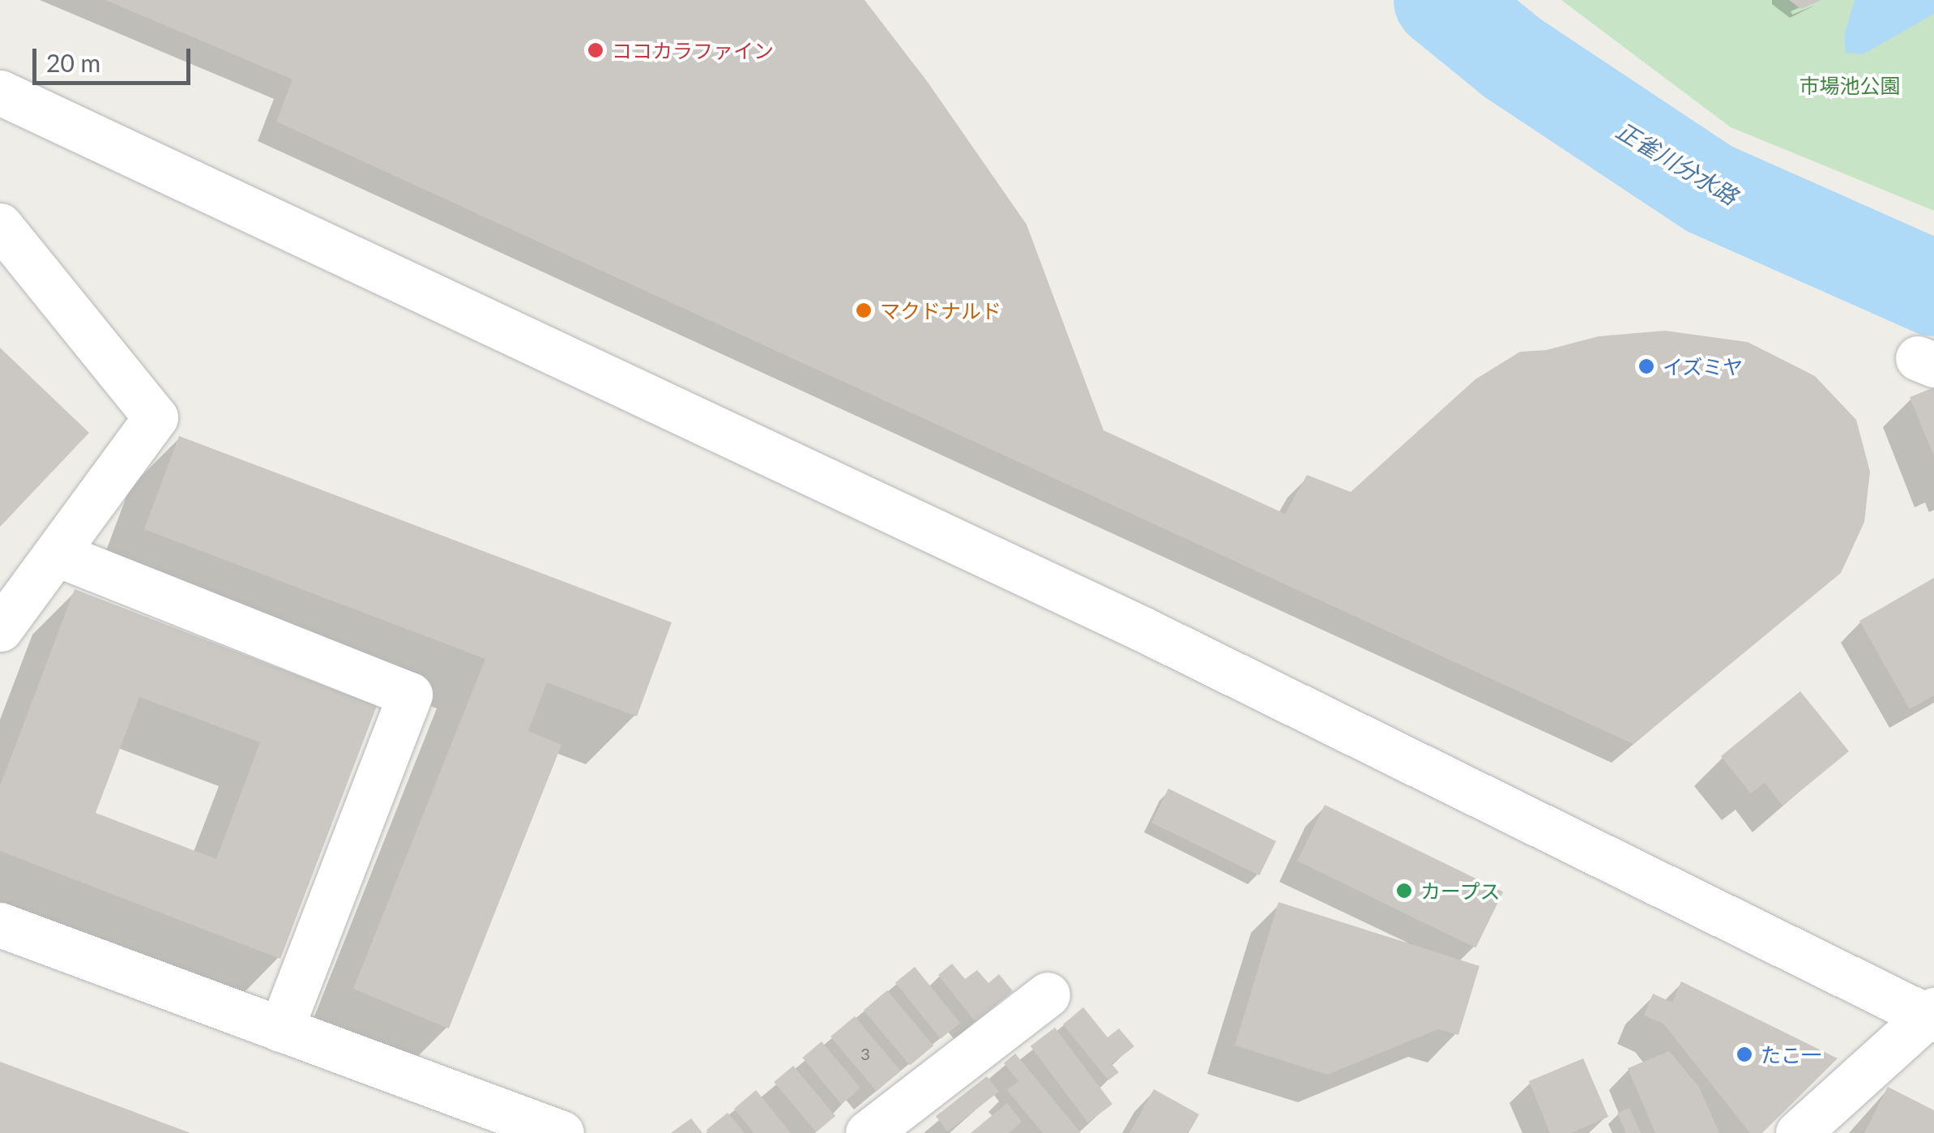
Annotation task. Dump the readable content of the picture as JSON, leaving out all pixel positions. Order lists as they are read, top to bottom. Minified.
{"water":["正雀川分水路"],"parks":["市場池公園"],"places":["ココカラファイン","マクドナルド","イズミヤ","カープス","たこ一"],"house_numbers":["3"],"scale_bar":"20 m"}
